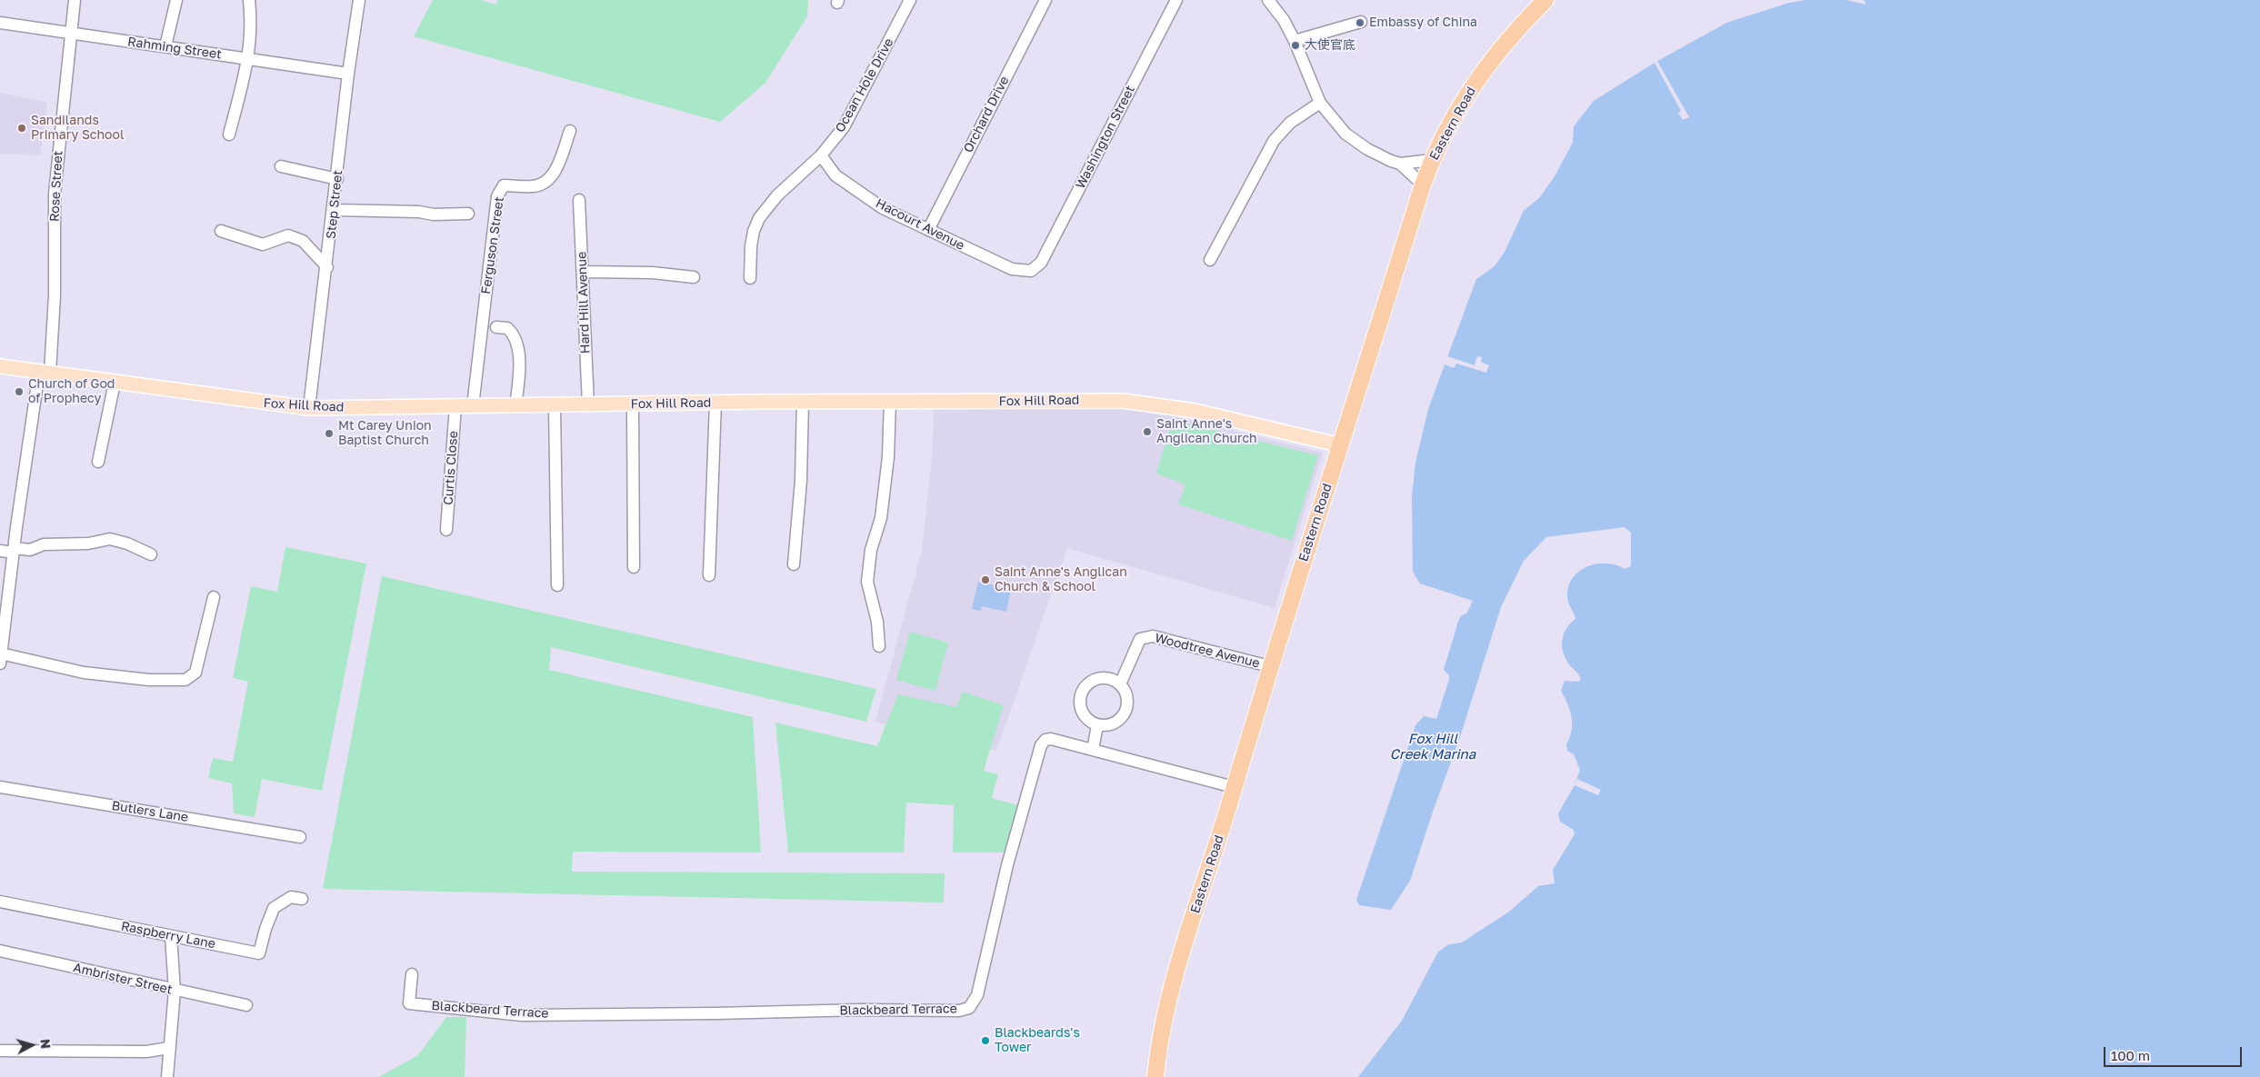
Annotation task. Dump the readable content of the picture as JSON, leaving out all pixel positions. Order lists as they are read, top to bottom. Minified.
{"streets":{"highway":["Eastern Road"],"main road":["Fox Hill Road"],"street":["Rahming Street","Ocean Hole Drive","Orchard Drive","Washington Street","Rose Street","Step Street","Hacourt Avenue","Ferguson Street","Hard Hill Avenue","Curtis Close","Woodtree Avenue","Butlers Lane","Raspberry Lane","Ambrister Street","Blackbeard Terrace"]},"crossings":[["Rahming Street","Rose Street"],["Rahming Street","Step Street"],["Ocean Hole Drive","Hacourt Avenue"],["Orchard Drive","Hacourt Avenue"],["Eastern Road","Fox Hill Road"],["Eastern Road","Woodtree Avenue"],["Eastern Road","Blackbeard Terrace"],["Washington Street","Hacourt Avenue"],["Rose Street","Fox Hill Road"],["Step Street","Fox Hill Road"],["Ferguson Street","Fox Hill Road"],["Hard Hill Avenue","Fox Hill Road"],["Fox Hill Road","Curtis Close"]],"water":["Fox Hill Creek Marina"],"places":["Embassy of China","大使官底","Sandilands Primary School","Church of God of Prophecy","Saint Anne's Anglican Church","Mt Carey Union Baptist Church","Saint Anne's Anglican Church & School","Blackbeards's Tower"],"scale_bar":"100 m","north":"right"}
